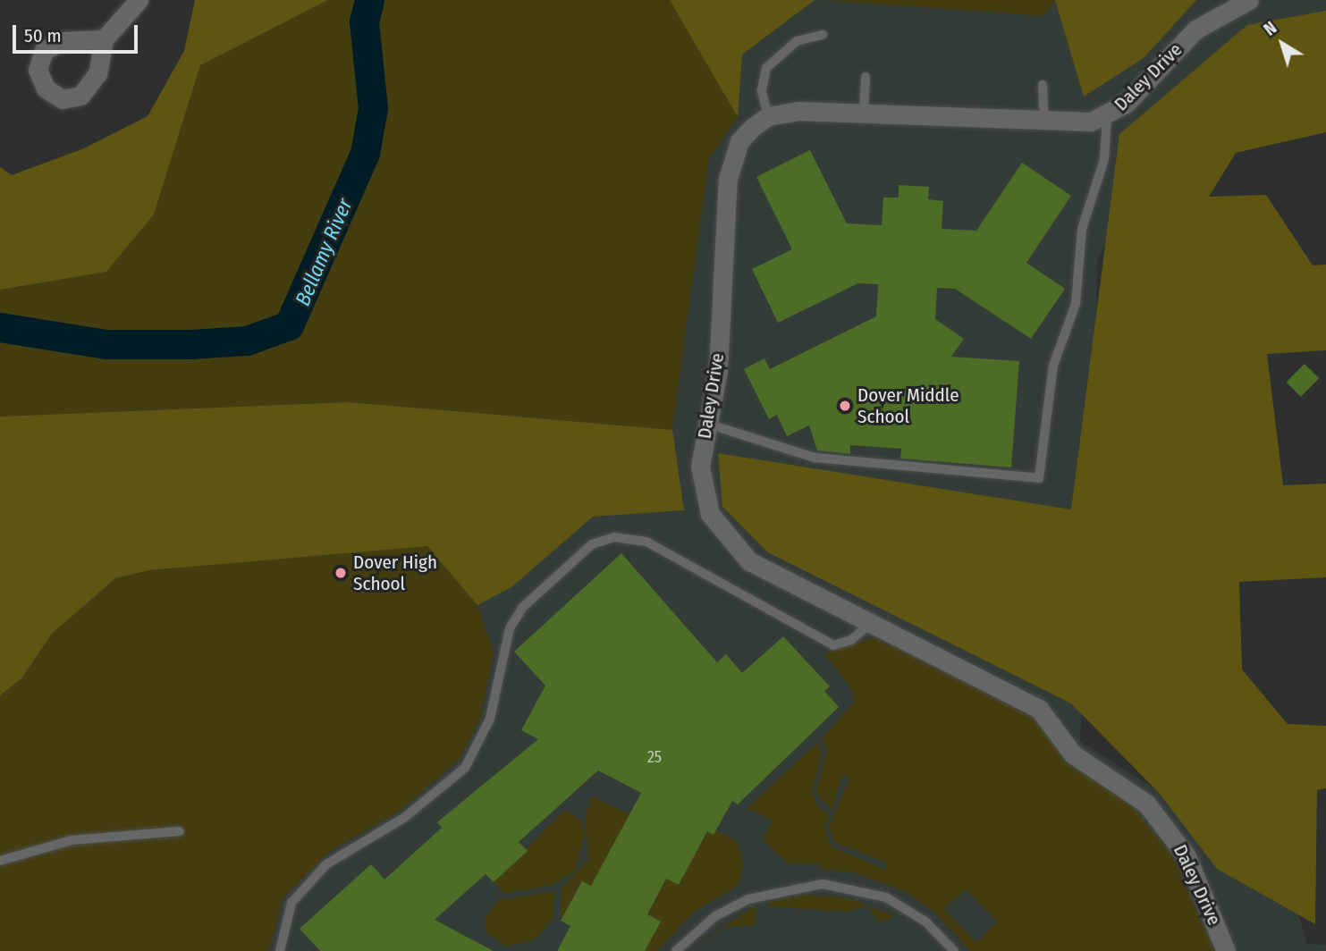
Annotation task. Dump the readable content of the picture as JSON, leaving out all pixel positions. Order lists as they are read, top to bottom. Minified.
{"streets":{"street":["Daley Drive"]},"water":["Bellamy River"],"places":["Dover Middle School","Dover High School"],"house_numbers":["25"],"scale_bar":"50 m","north":"top left"}
